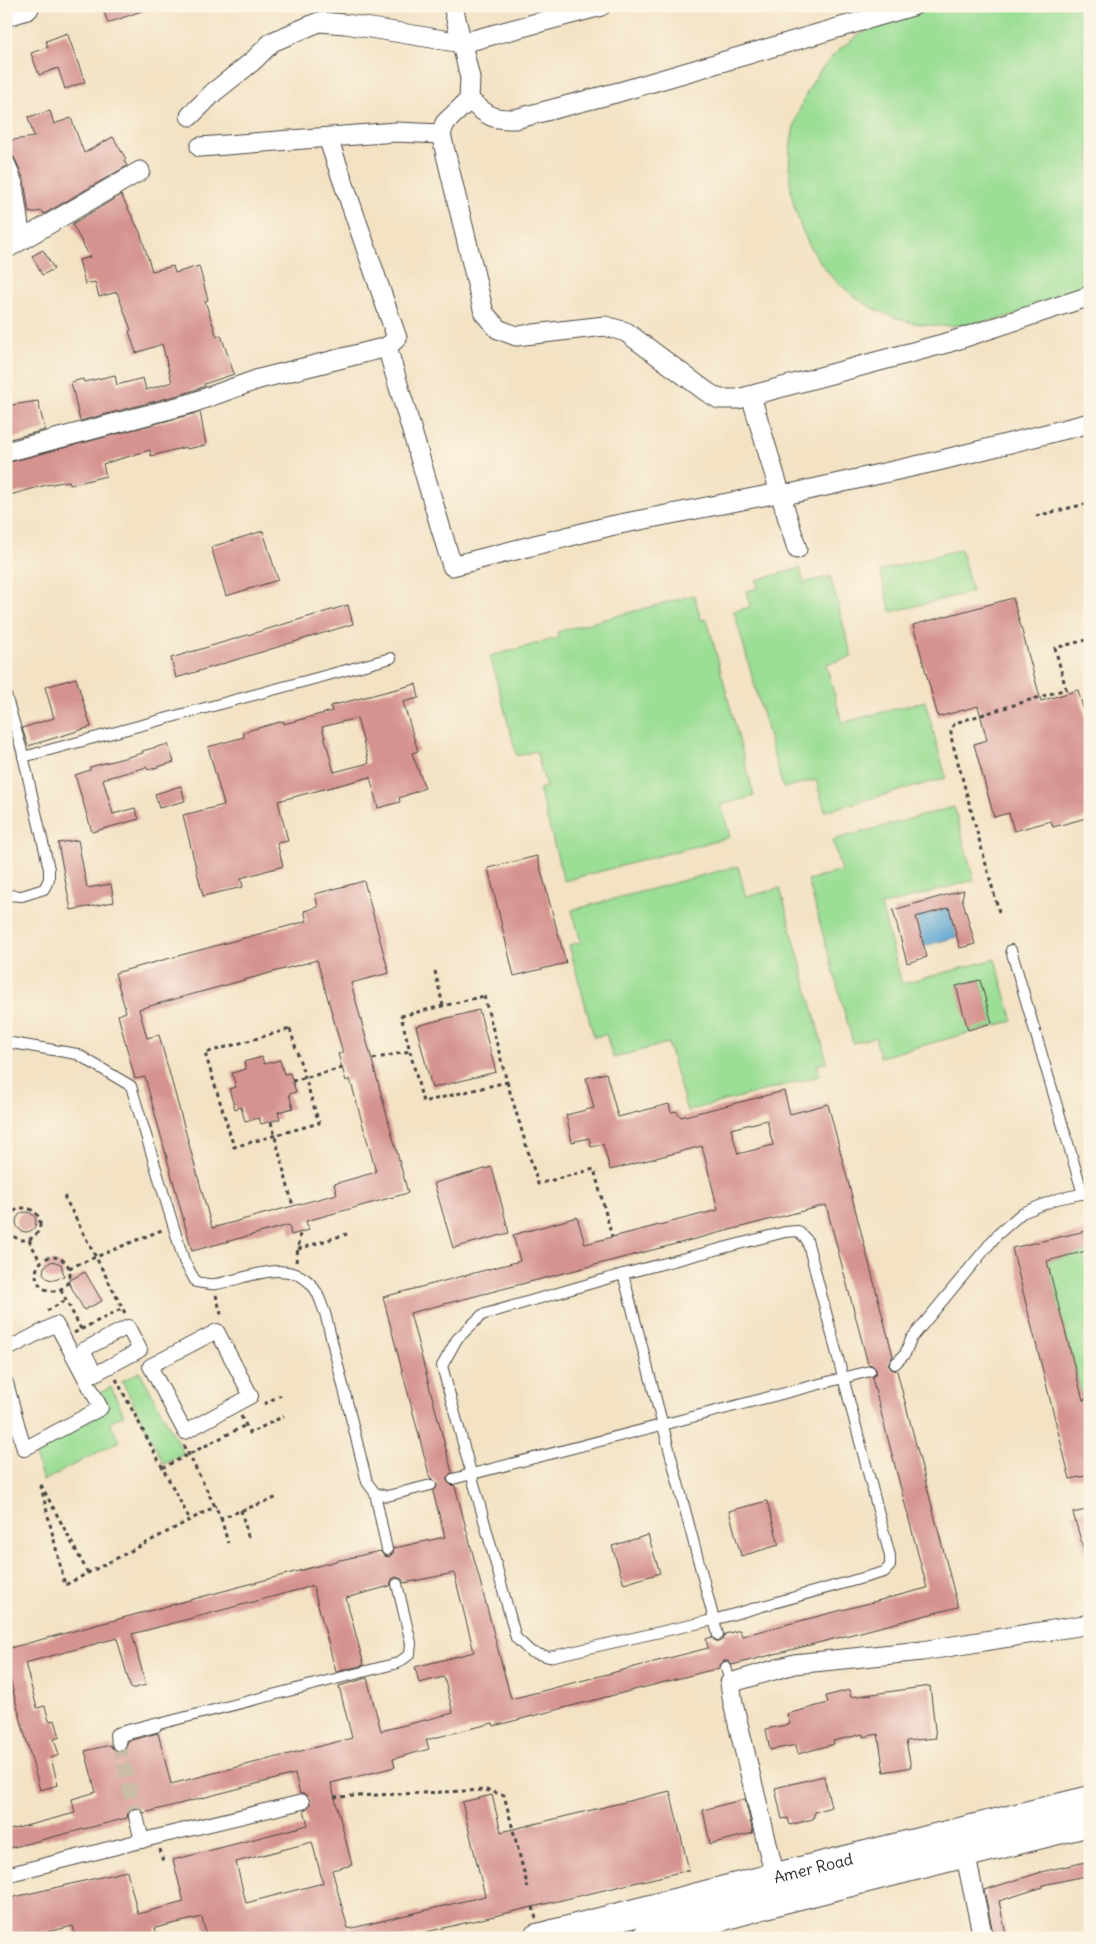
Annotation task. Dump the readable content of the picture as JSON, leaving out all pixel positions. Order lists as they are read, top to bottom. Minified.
{"streets":{"main road":["Amer Road"]}}
